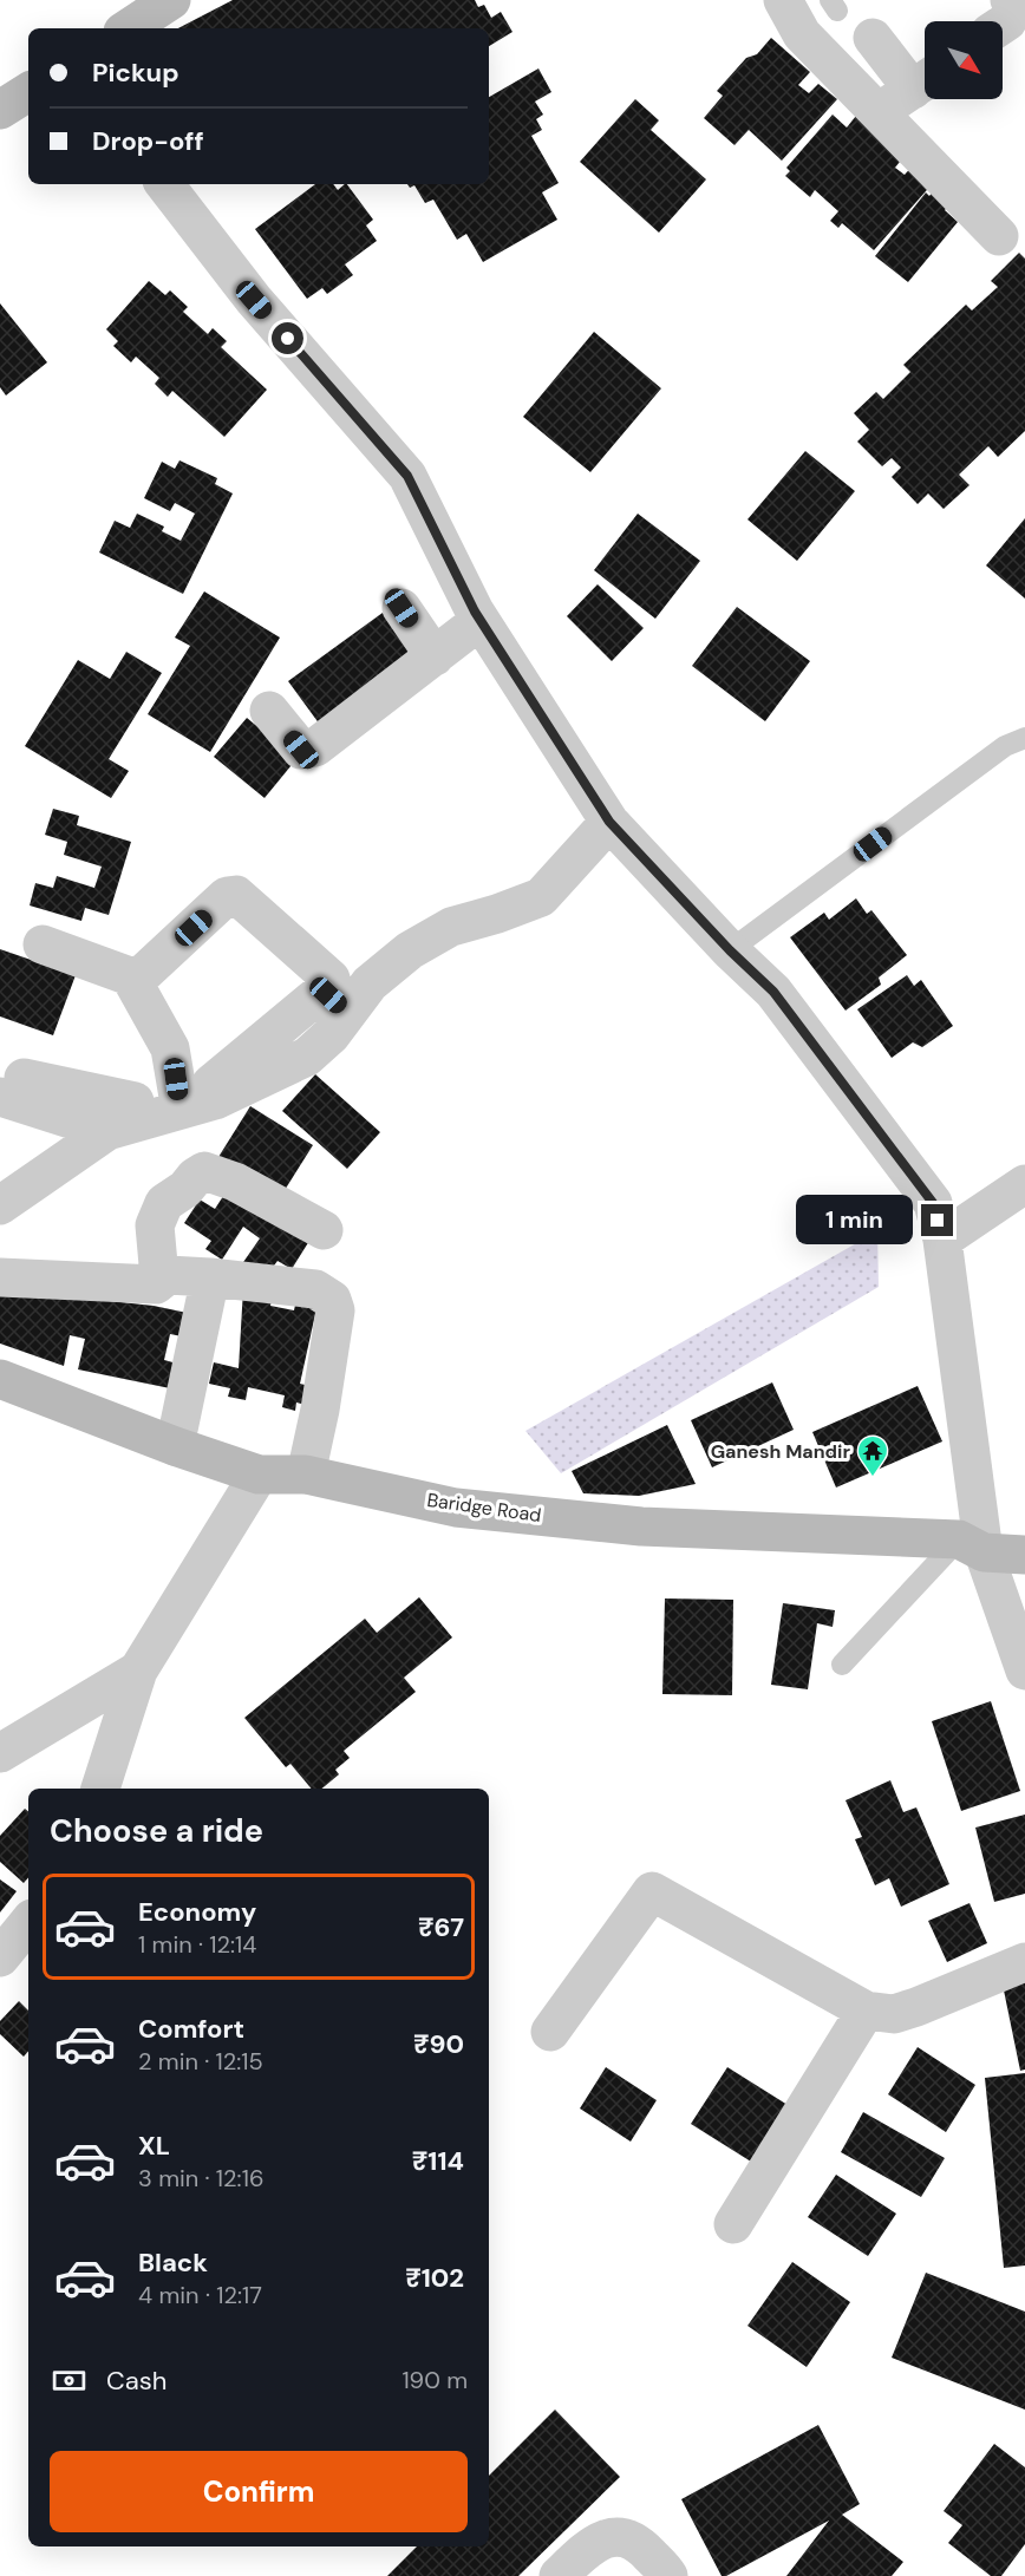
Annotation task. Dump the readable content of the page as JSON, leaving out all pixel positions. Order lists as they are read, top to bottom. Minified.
{"streets":{"street":["Baridge Road"]},"places":{"temple":["Ganesh Mandir"]},"north":"bottom right","page":{"banner":["Pickup","Drop-off"],"bubble":"1 min","heading":"Choose a ride","list":[{"name":"Economy","note":"1 min · 12:14","value":"₹67"},{"name":"Comfort","note":"2 min · 12:15","value":"₹90"},{"name":"XL","note":"3 min · 12:16","value":"₹114"},{"name":"Black","note":"4 min · 12:17","value":"₹102"}],"pay":["Cash","190 m"],"buttons":"Confirm"}}
